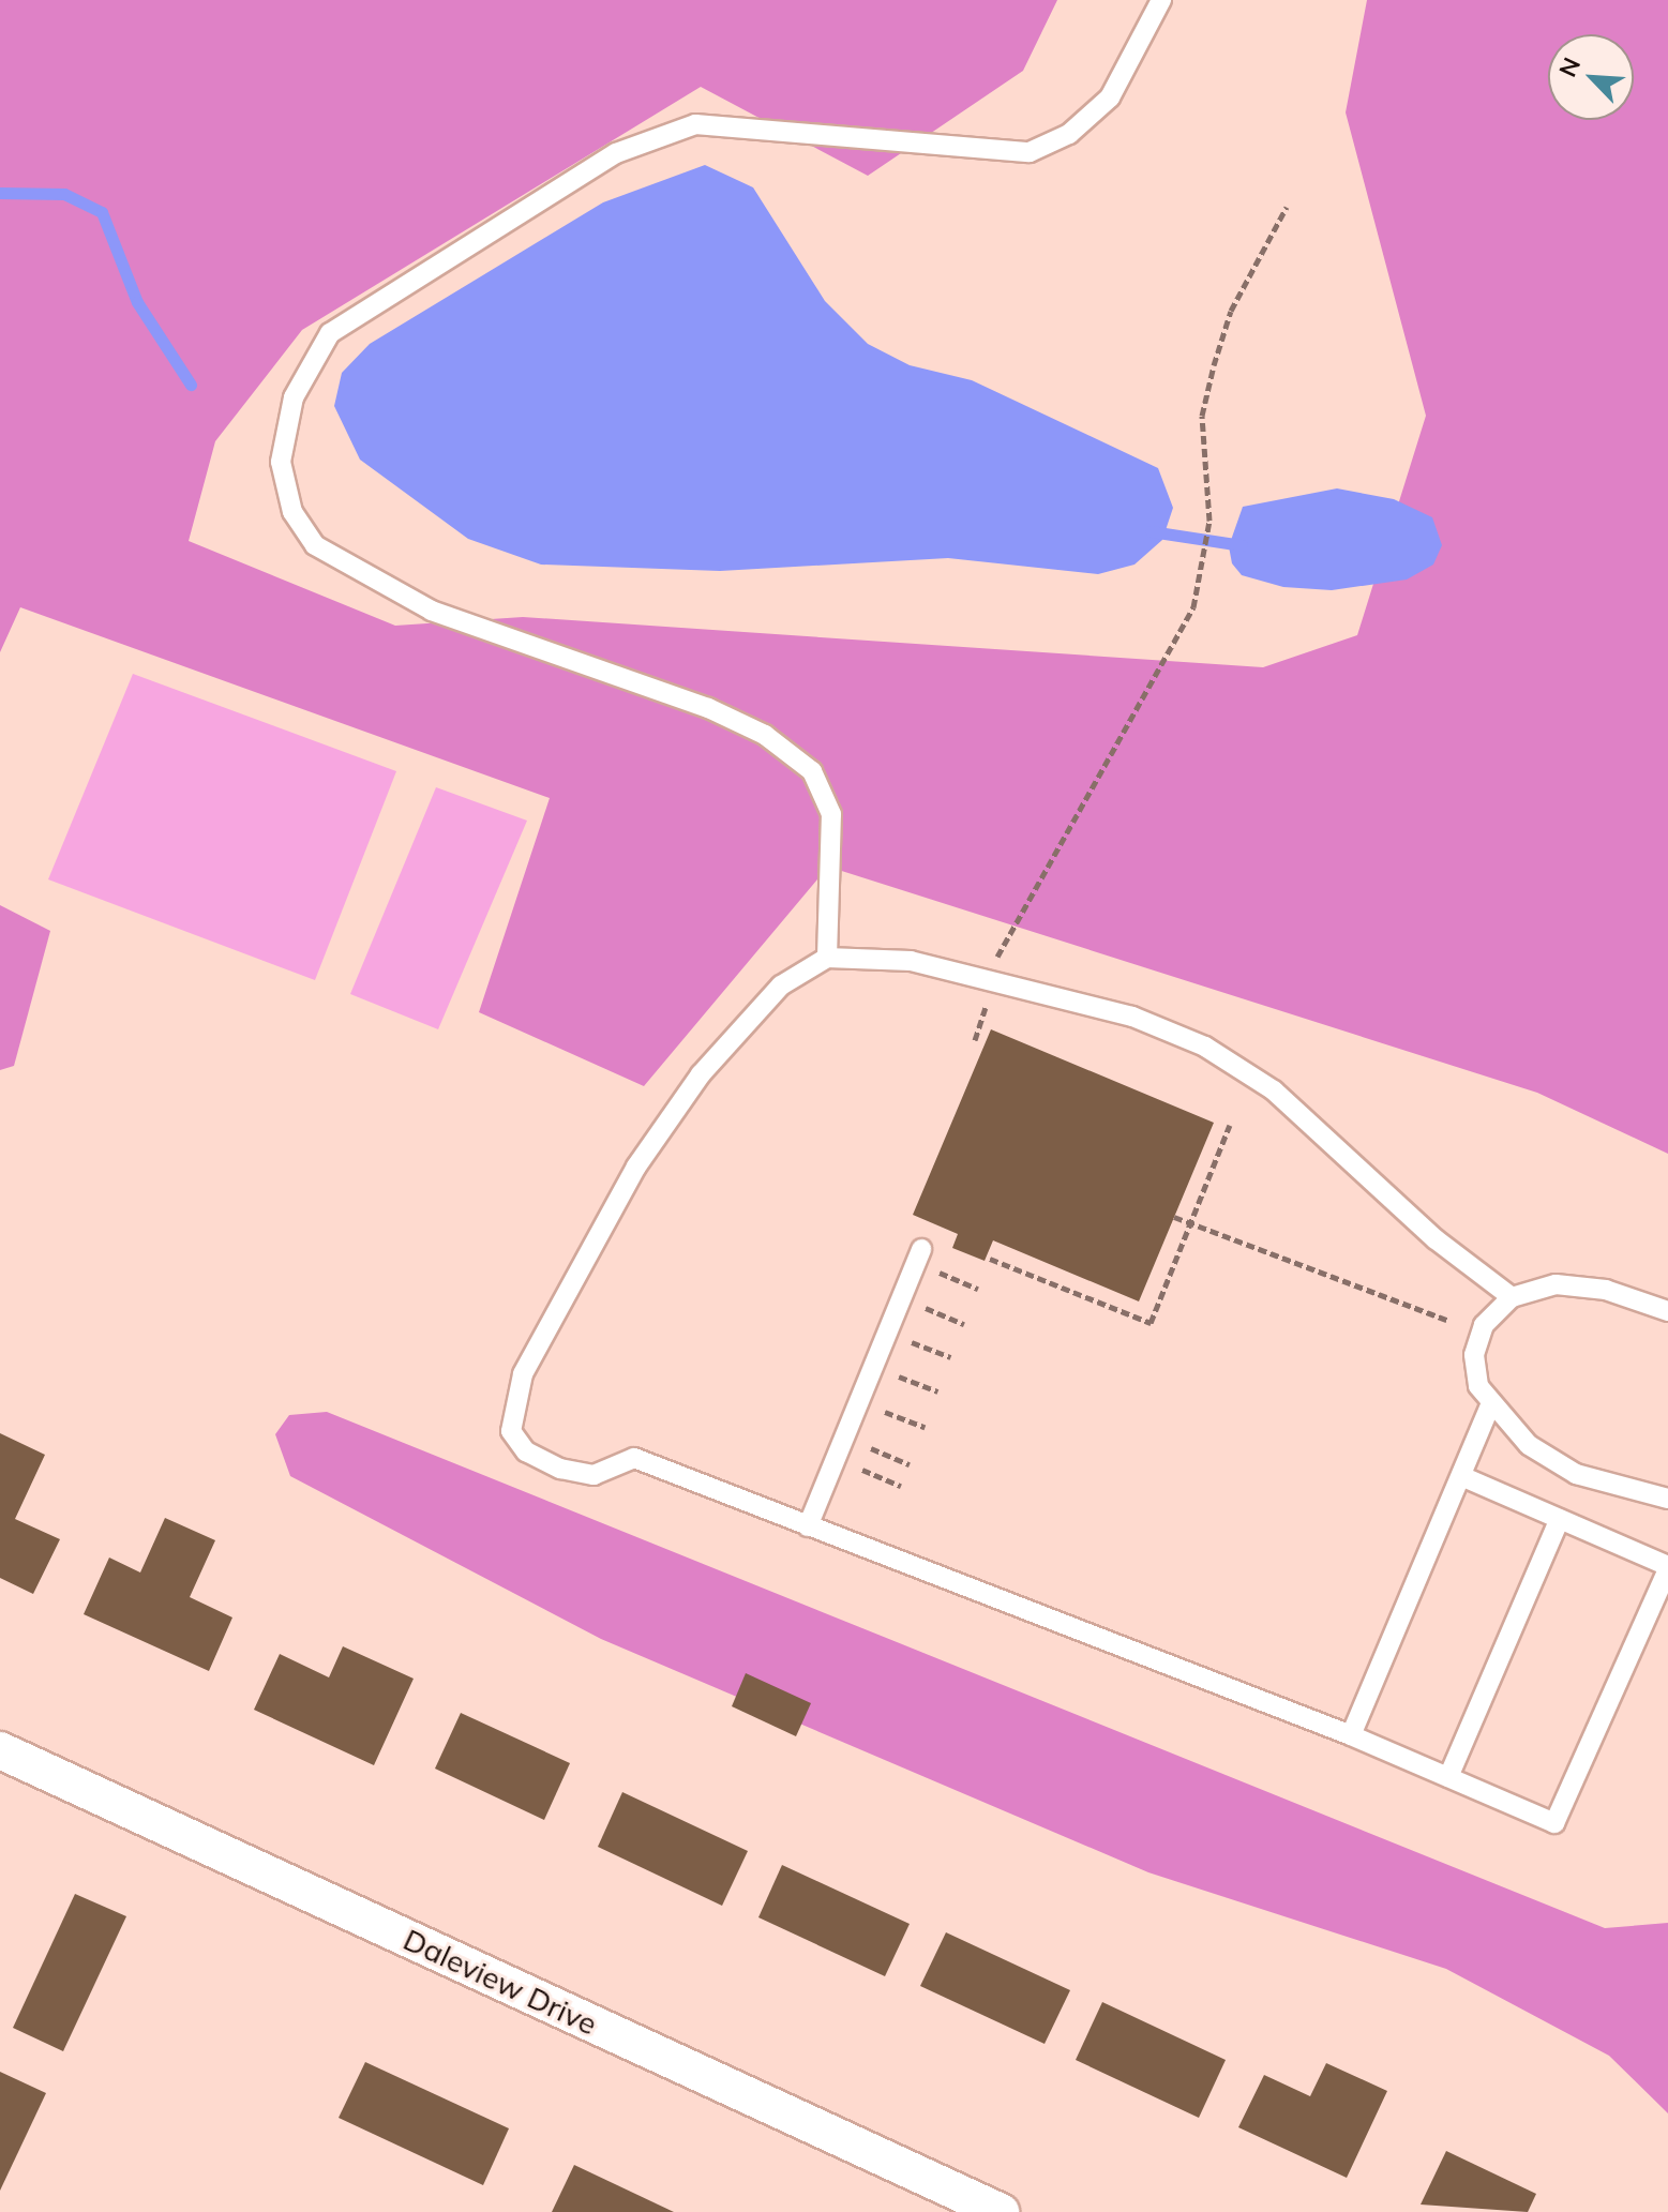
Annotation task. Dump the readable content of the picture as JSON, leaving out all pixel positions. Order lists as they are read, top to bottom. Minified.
{"streets":{"street":["Daleview Drive"]},"north":"top left"}
